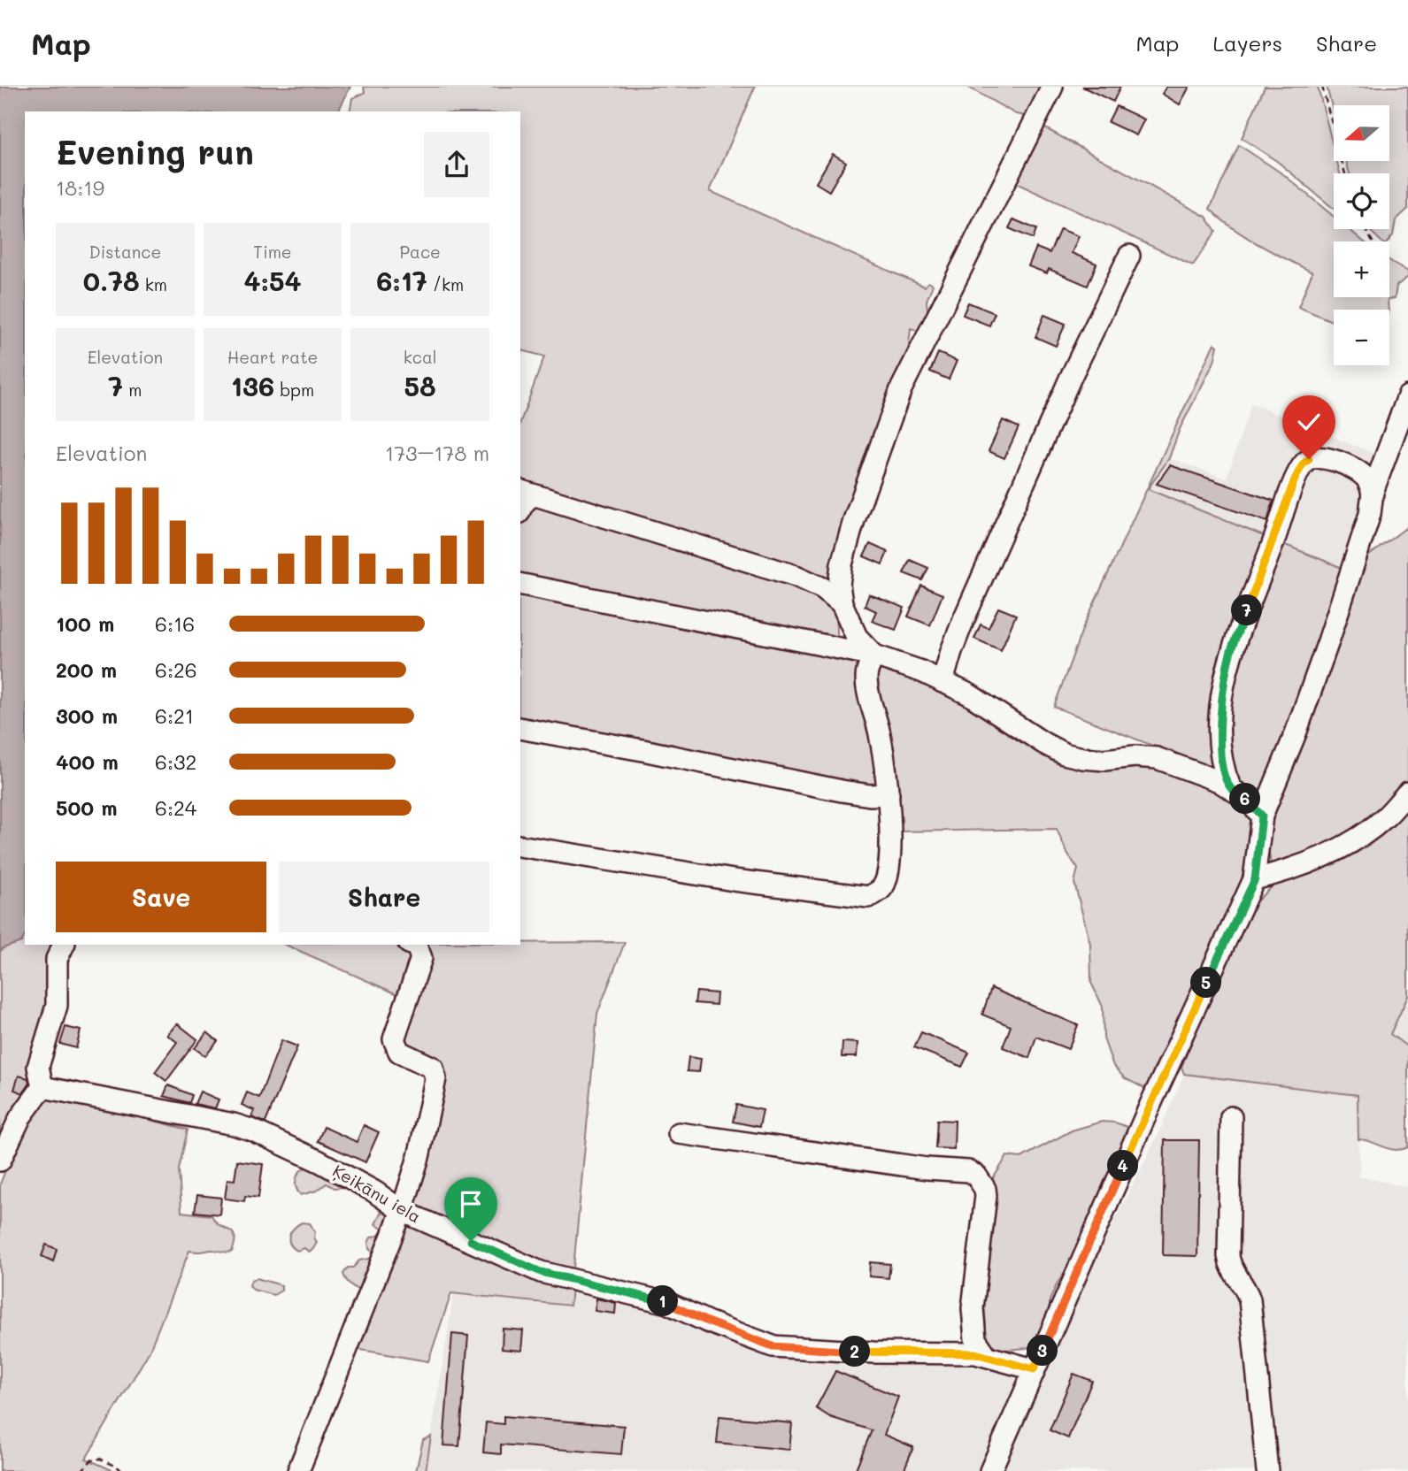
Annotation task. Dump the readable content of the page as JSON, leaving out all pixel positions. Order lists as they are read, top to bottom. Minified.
{"streets":{"street":["Ķeikānu iela"]},"north":"left","page":{"header":"Map","nav":["Map","Layers","Share"],"map_buttons":["+","−"],"heading":["Evening run","18:19"],"stats":[["Distance","0.78 km"],["Time","4:54"],["Pace","6:17 /km"],["Elevation","7 m"],["Heart rate","136 bpm"],["kcal","58"]],"chart":["Elevation","173–178 m"],"pins":["7","6","5","4","1","3","2"],"list":[{"name":"100 m","note":"6:16"},{"name":"200 m","note":"6:26"},{"name":"300 m","note":"6:21"},{"name":"400 m","note":"6:32"},{"name":"500 m","note":"6:24"}],"buttons":["Save","Share"]}}
